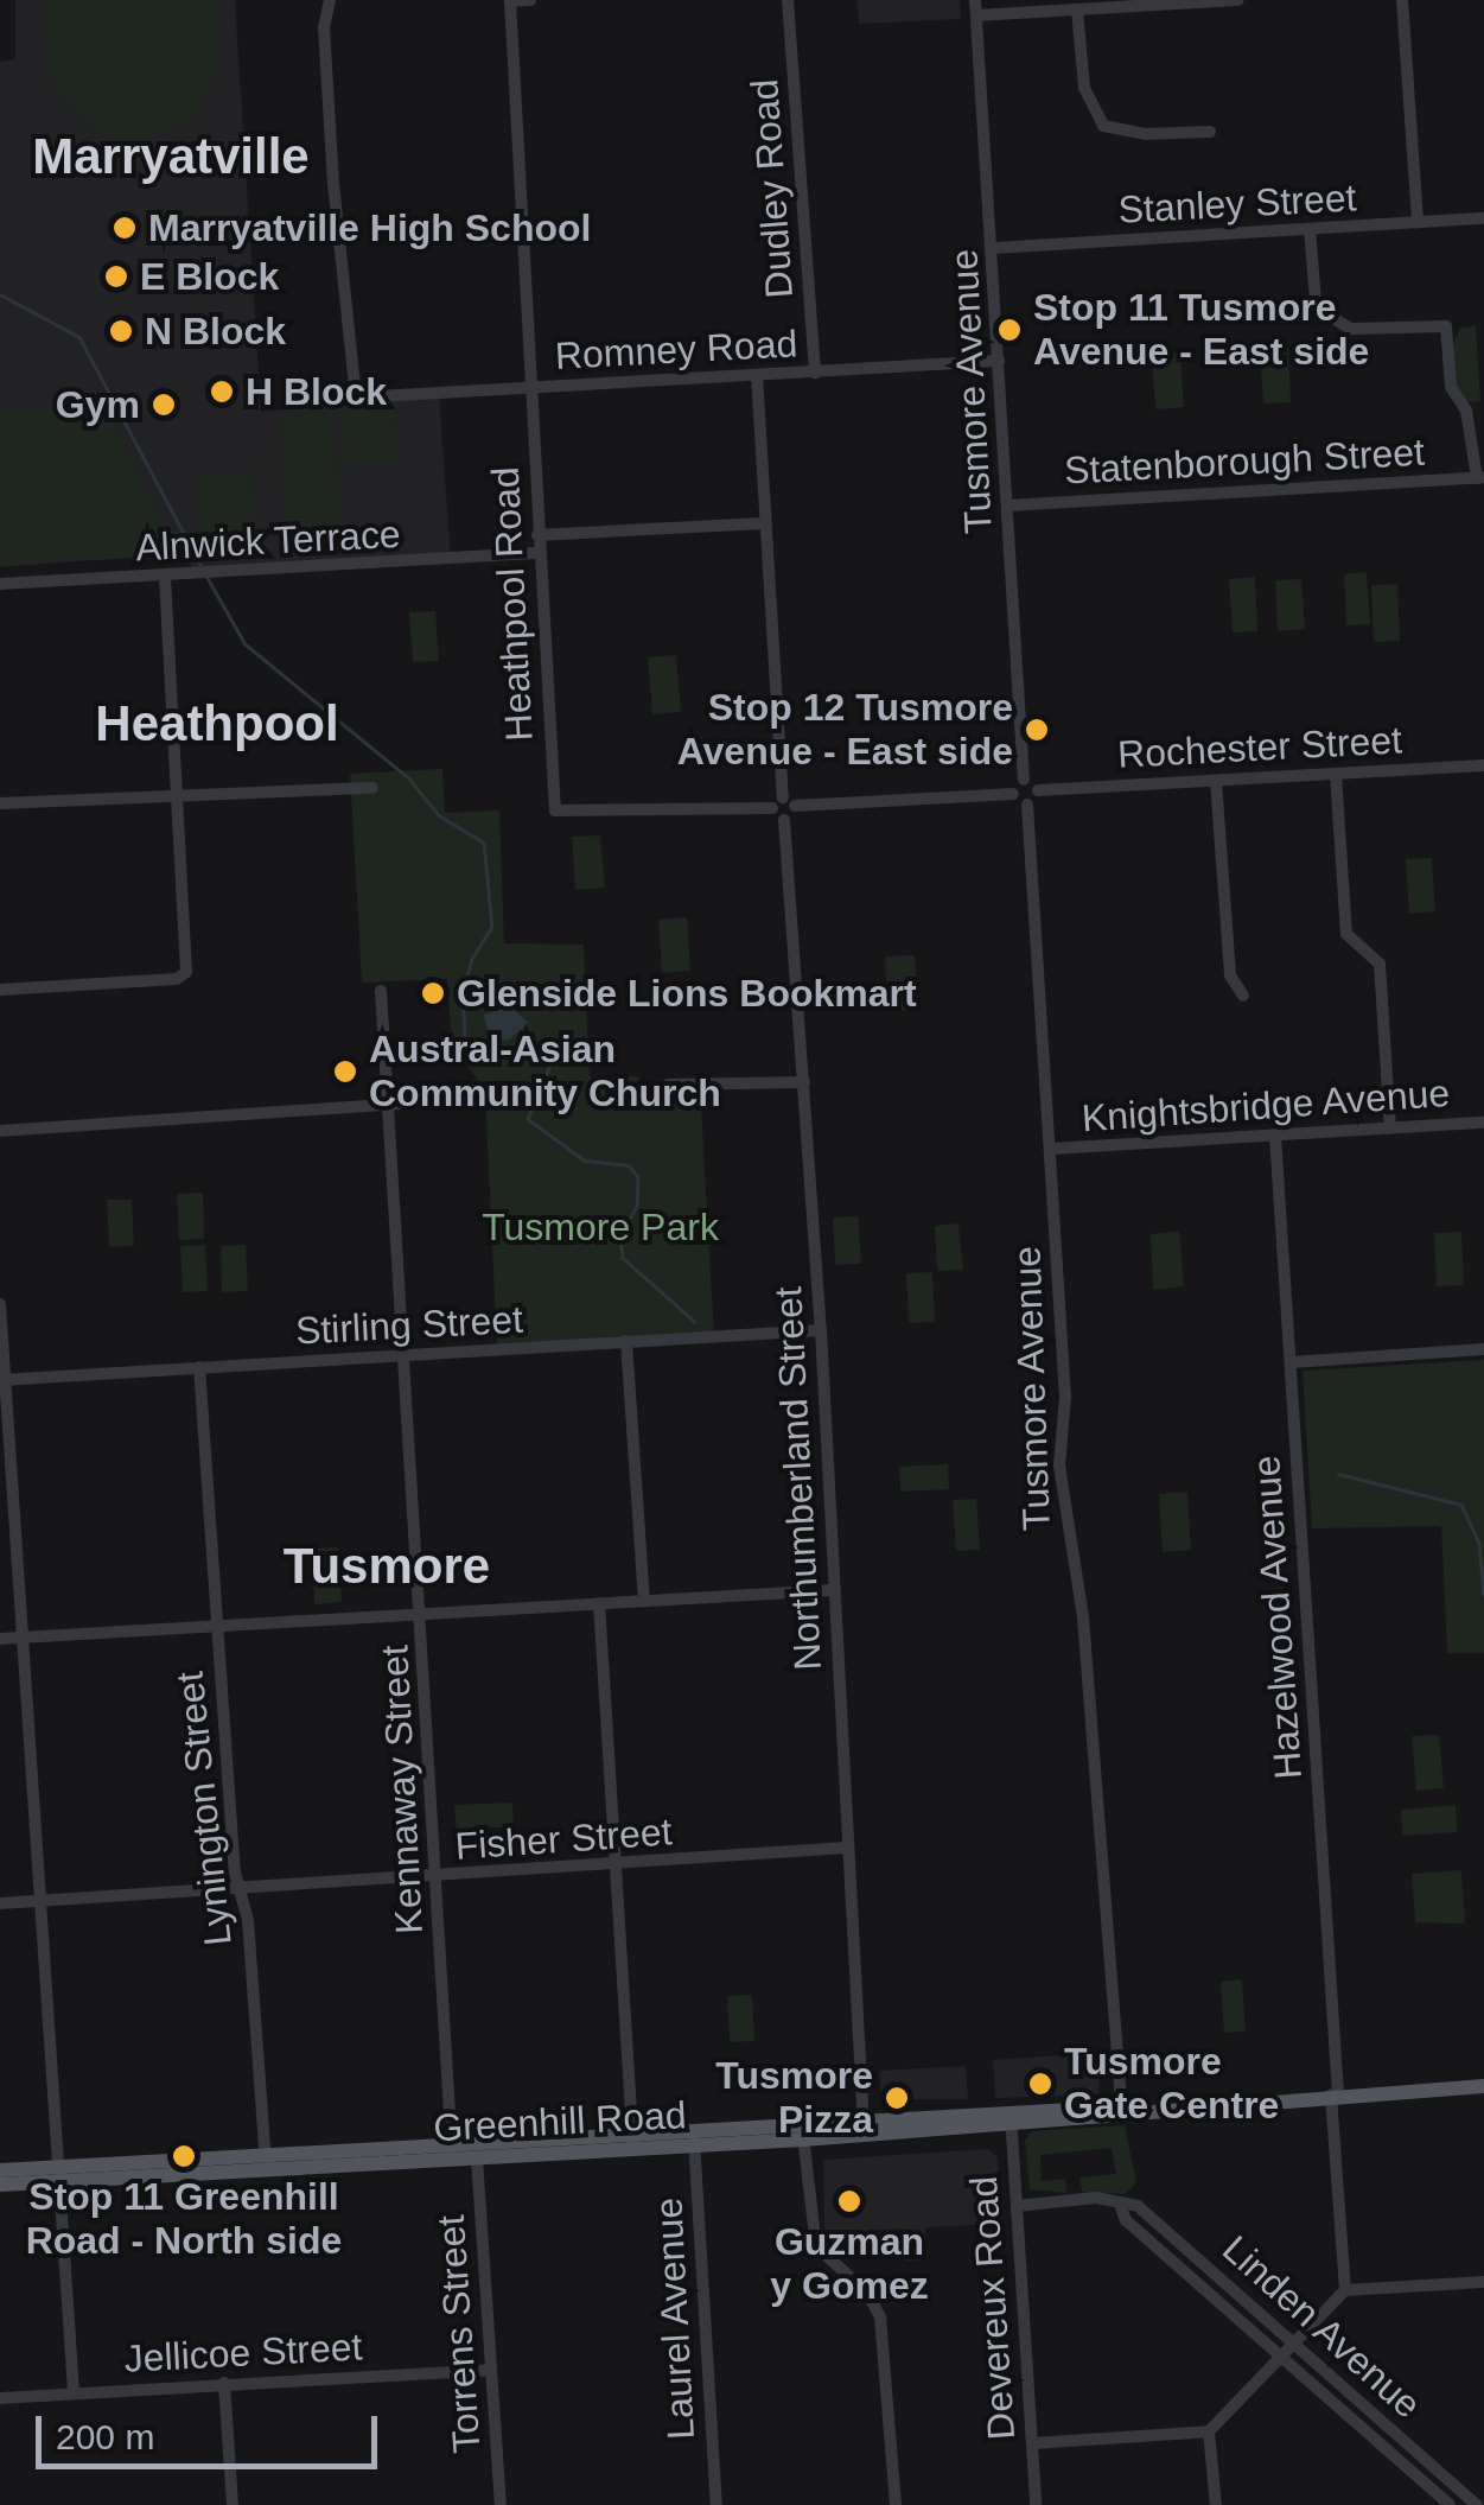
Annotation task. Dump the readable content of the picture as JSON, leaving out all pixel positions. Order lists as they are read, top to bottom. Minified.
{"streets":{"main road":["Greenhill Road"],"street":["Dudley Road","Stanley Street","Romney Road","Tusmore Avenue","Statenborough Street","Alnwick Terrace","Heathpool Road","Rochester Street","Knightsbridge Avenue","Stirling Street","Northumberland Street","Hazelwood Avenue","Kennaway Street","Lynington Street","Fisher Street","Devereux Road","Laurel Avenue","Linden Avenue","Torrens Street","Jellicoe Street"]},"crossings":[["Dudley Road","Romney Road"],["Stanley Street","Tusmore Avenue"],["Romney Road","Tusmore Avenue"],["Romney Road","Heathpool Road"],["Tusmore Avenue","Statenborough Street"],["Tusmore Avenue","Knightsbridge Avenue"],["Tusmore Avenue","Greenhill Road"],["Alnwick Terrace","Heathpool Road"],["Knightsbridge Avenue","Hazelwood Avenue"],["Stirling Street","Northumberland Street"],["Stirling Street","Kennaway Street"],["Stirling Street","Lynington Street"],["Northumberland Street","Fisher Street"],["Northumberland Street","Greenhill Road"],["Hazelwood Avenue","Greenhill Road"],["Kennaway Street","Fisher Street"],["Kennaway Street","Greenhill Road"],["Lynington Street","Fisher Street"],["Lynington Street","Greenhill Road"],["Greenhill Road","Devereux Road"],["Greenhill Road","Laurel Avenue"],["Greenhill Road","Torrens Street"],["Devereux Road","Linden Avenue"],["Torrens Street","Jellicoe Street"]],"districts":["Marryatville","Heathpool","Tusmore"],"parks":["Tusmore Park"],"places":["Marryatville High School","E Block","Stop 11 Tusmore Avenue - East side","N Block","H Block","Gym","Stop 12 Tusmore Avenue - East side","Glenside Lions Bookmart","Austral-Asian Community Church","Tusmore Gate Centre","Tusmore Pizza","Stop 11 Greenhill Road - North side","Guzman y Gomez"],"scale_bar":"200 m"}
